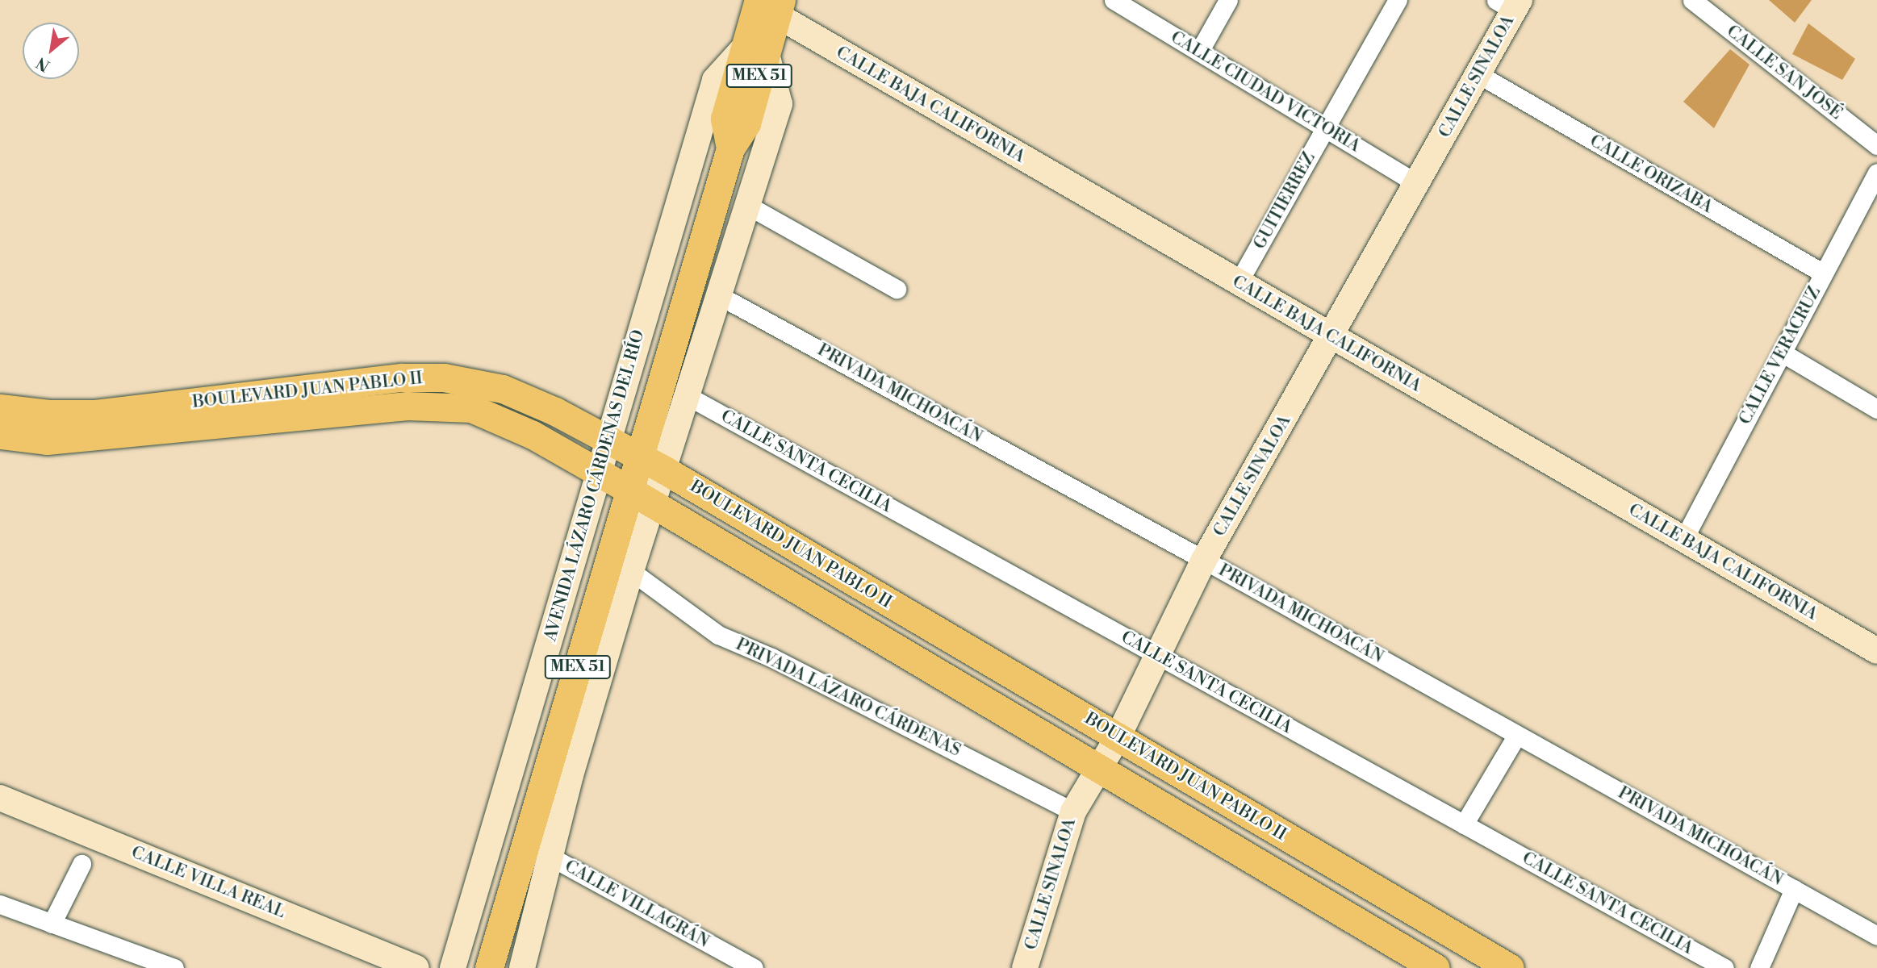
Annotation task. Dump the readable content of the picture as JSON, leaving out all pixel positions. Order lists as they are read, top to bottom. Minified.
{"streets":{"main road":["MEX 51","BOULEVARD JUAN PABLO II","AVENIDA LÁZARO CÁRDENAS DEL RÍO"],"street":["CALLE SAN JOSÉ","CALLE SINALOA","CALLE CIUDAD VICTORIA","CALLE BAJA CALIFORNIA","CALLE ORIZABA","GUITIERREZ","CALLE VERACRUZ","PRIVADA MICHOACÁN","CALLE SANTA CECILIA","PRIVADA LÁZARO CÁRDENAS","CALLE VILLA REAL","CALLE VILLAGRÁN"]},"crossings":[["CALLE SINALOA","CALLE CIUDAD VICTORIA"],["CALLE SINALOA","CALLE BAJA CALIFORNIA"],["CALLE SINALOA","CALLE ORIZABA"],["CALLE SINALOA","BOULEVARD JUAN PABLO II"],["CALLE SINALOA","PRIVADA MICHOACÁN"],["CALLE SINALOA","CALLE SANTA CECILIA"],["CALLE SINALOA","PRIVADA LÁZARO CÁRDENAS"],["CALLE CIUDAD VICTORIA","GUITIERREZ"],["CALLE BAJA CALIFORNIA","GUITIERREZ"],["CALLE BAJA CALIFORNIA","CALLE VERACRUZ"],["CALLE BAJA CALIFORNIA","AVENIDA LÁZARO CÁRDENAS DEL RÍO"],["CALLE ORIZABA","CALLE VERACRUZ"],["BOULEVARD JUAN PABLO II","AVENIDA LÁZARO CÁRDENAS DEL RÍO"],["PRIVADA MICHOACÁN","AVENIDA LÁZARO CÁRDENAS DEL RÍO"],["CALLE SANTA CECILIA","AVENIDA LÁZARO CÁRDENAS DEL RÍO"],["AVENIDA LÁZARO CÁRDENAS DEL RÍO","PRIVADA LÁZARO CÁRDENAS"],["AVENIDA LÁZARO CÁRDENAS DEL RÍO","CALLE VILLAGRÁN"]],"north":"bottom left"}
